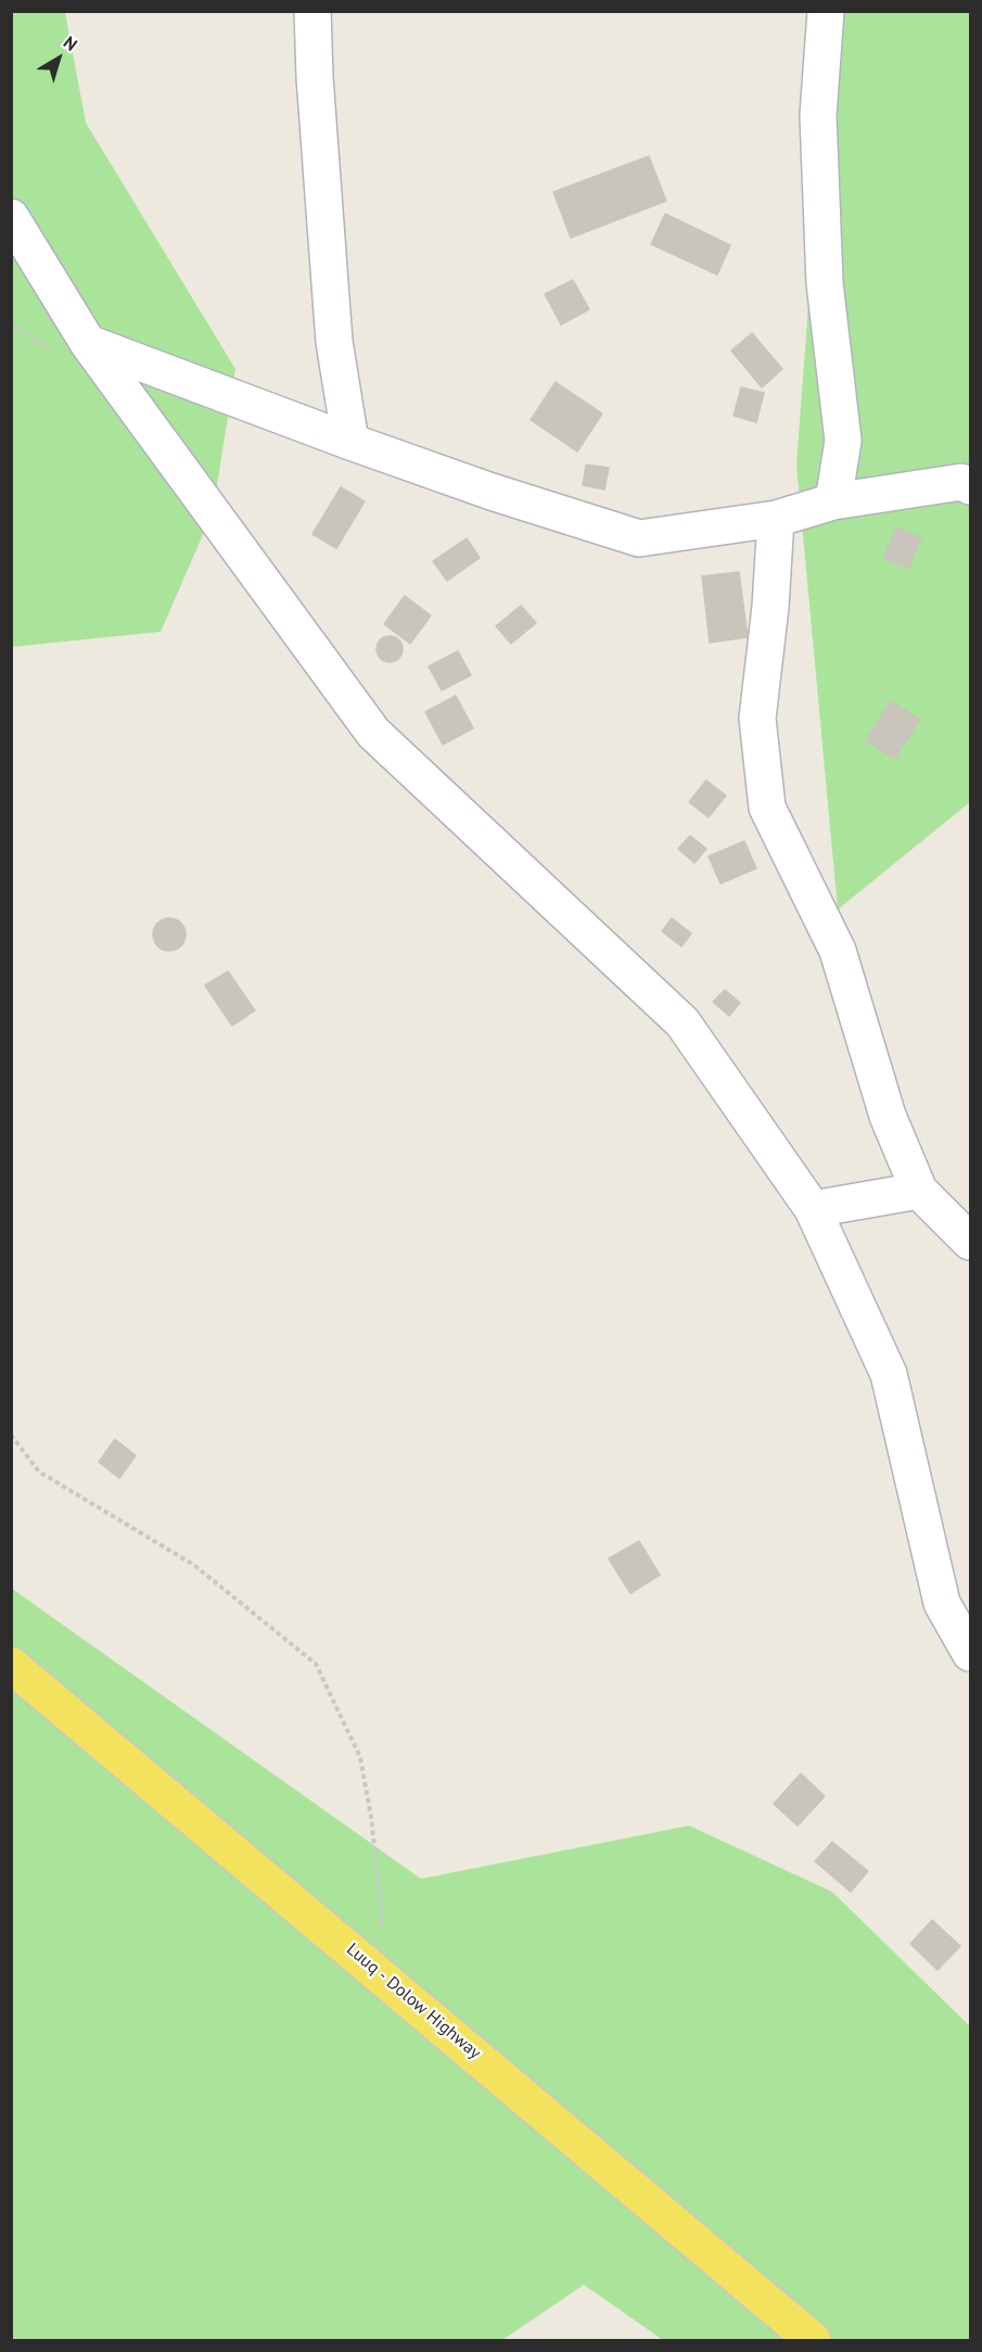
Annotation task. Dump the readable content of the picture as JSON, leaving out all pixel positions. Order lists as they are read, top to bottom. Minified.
{"streets":{"main road":["Luuq - Dolow Highway"]},"north":"top right"}
